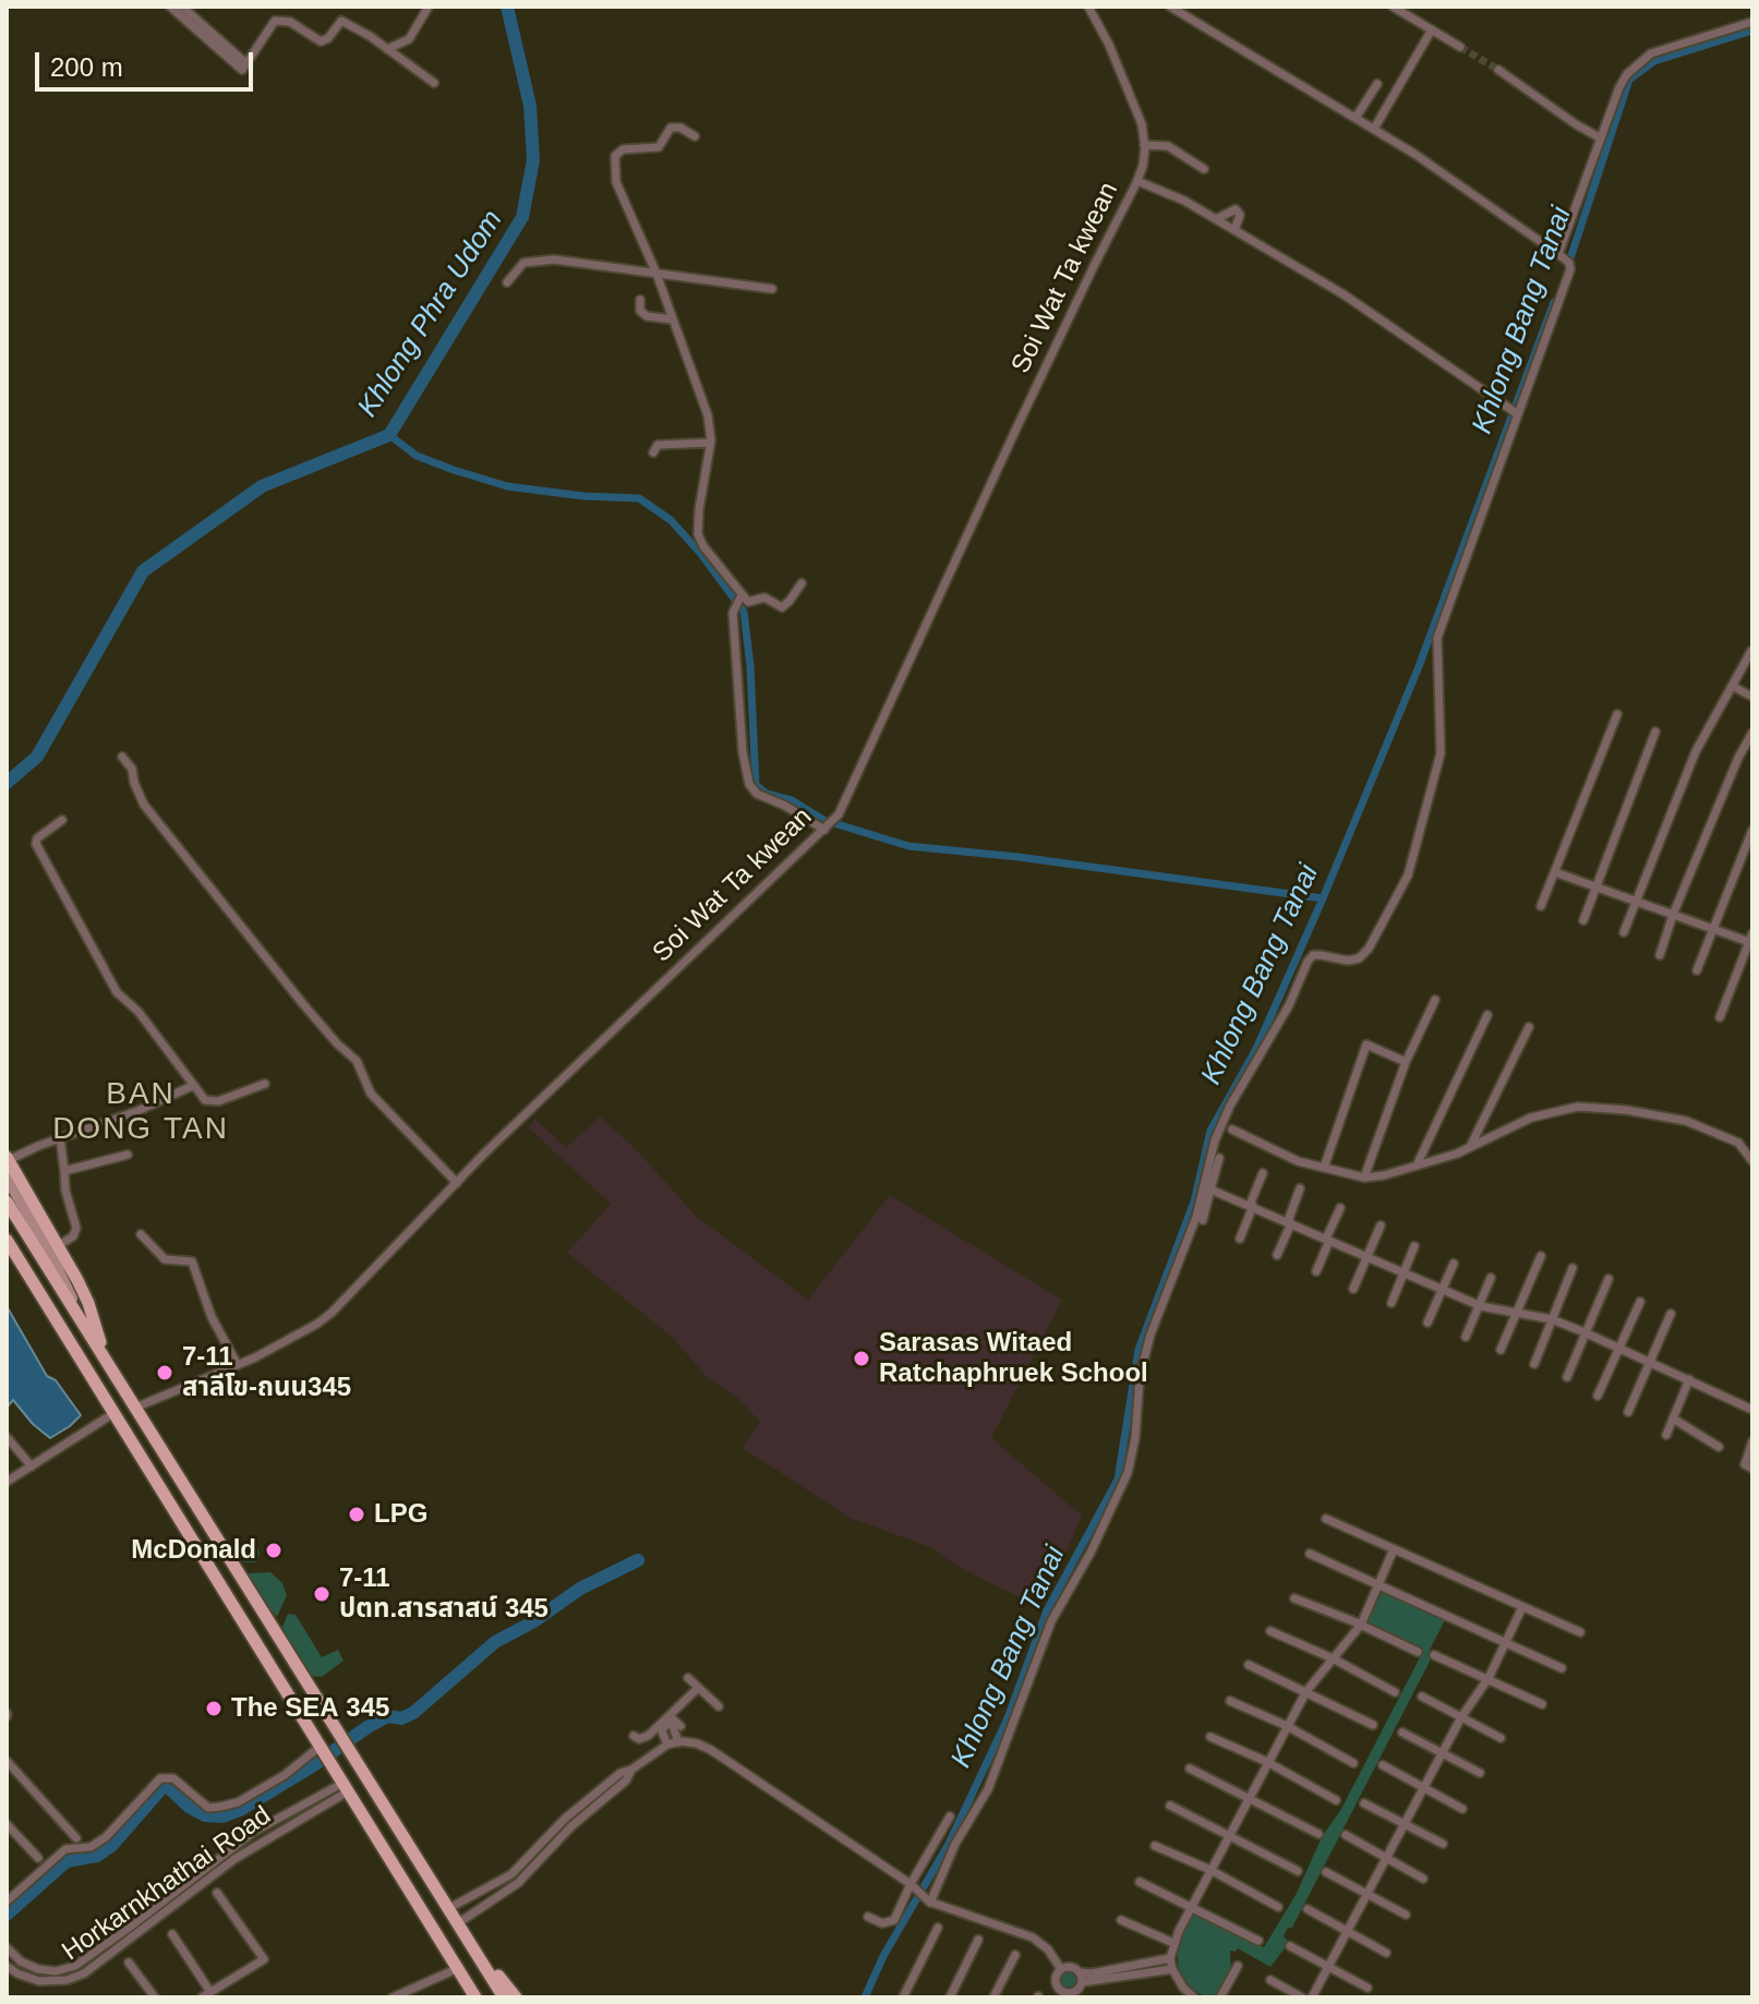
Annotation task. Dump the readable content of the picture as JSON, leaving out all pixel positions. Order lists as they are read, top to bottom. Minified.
{"streets":{"street":["Soi Wat Ta kwean","Horkarnkhathai Road"]},"districts":["BAN DONG TAN"],"water":["Khlong Phra Udom","Khlong Bang Tanai"],"places":["Sarasas Witaed Ratchaphruek School","7-11 สาลีโข-ถนน345","LPG","McDonald","7-11 ปตท.สารสาสน์ 345","The SEA 345"],"scale_bar":"200 m"}
